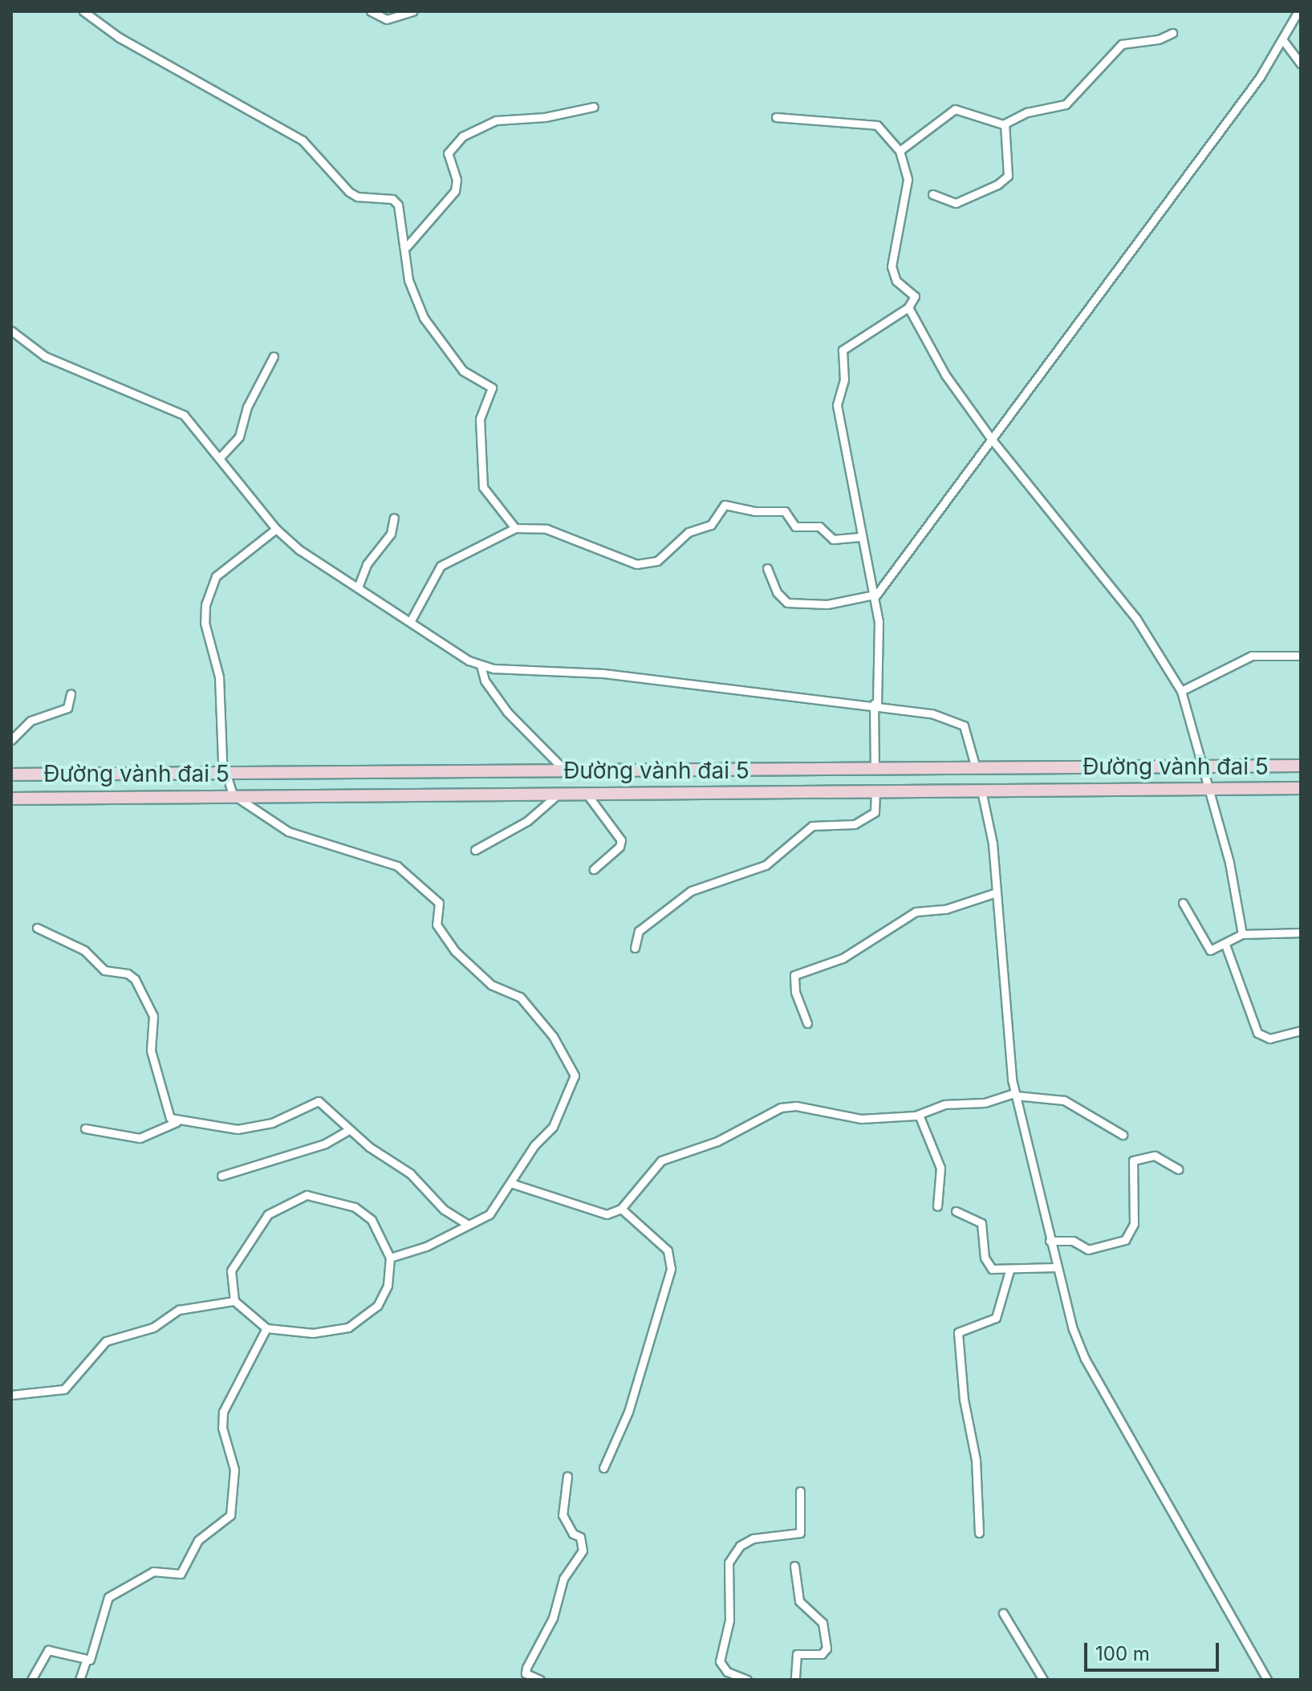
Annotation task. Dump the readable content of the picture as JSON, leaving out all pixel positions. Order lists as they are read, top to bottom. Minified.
{"streets":{"main road":["Đường vành đai 5"]},"scale_bar":"100 m"}
